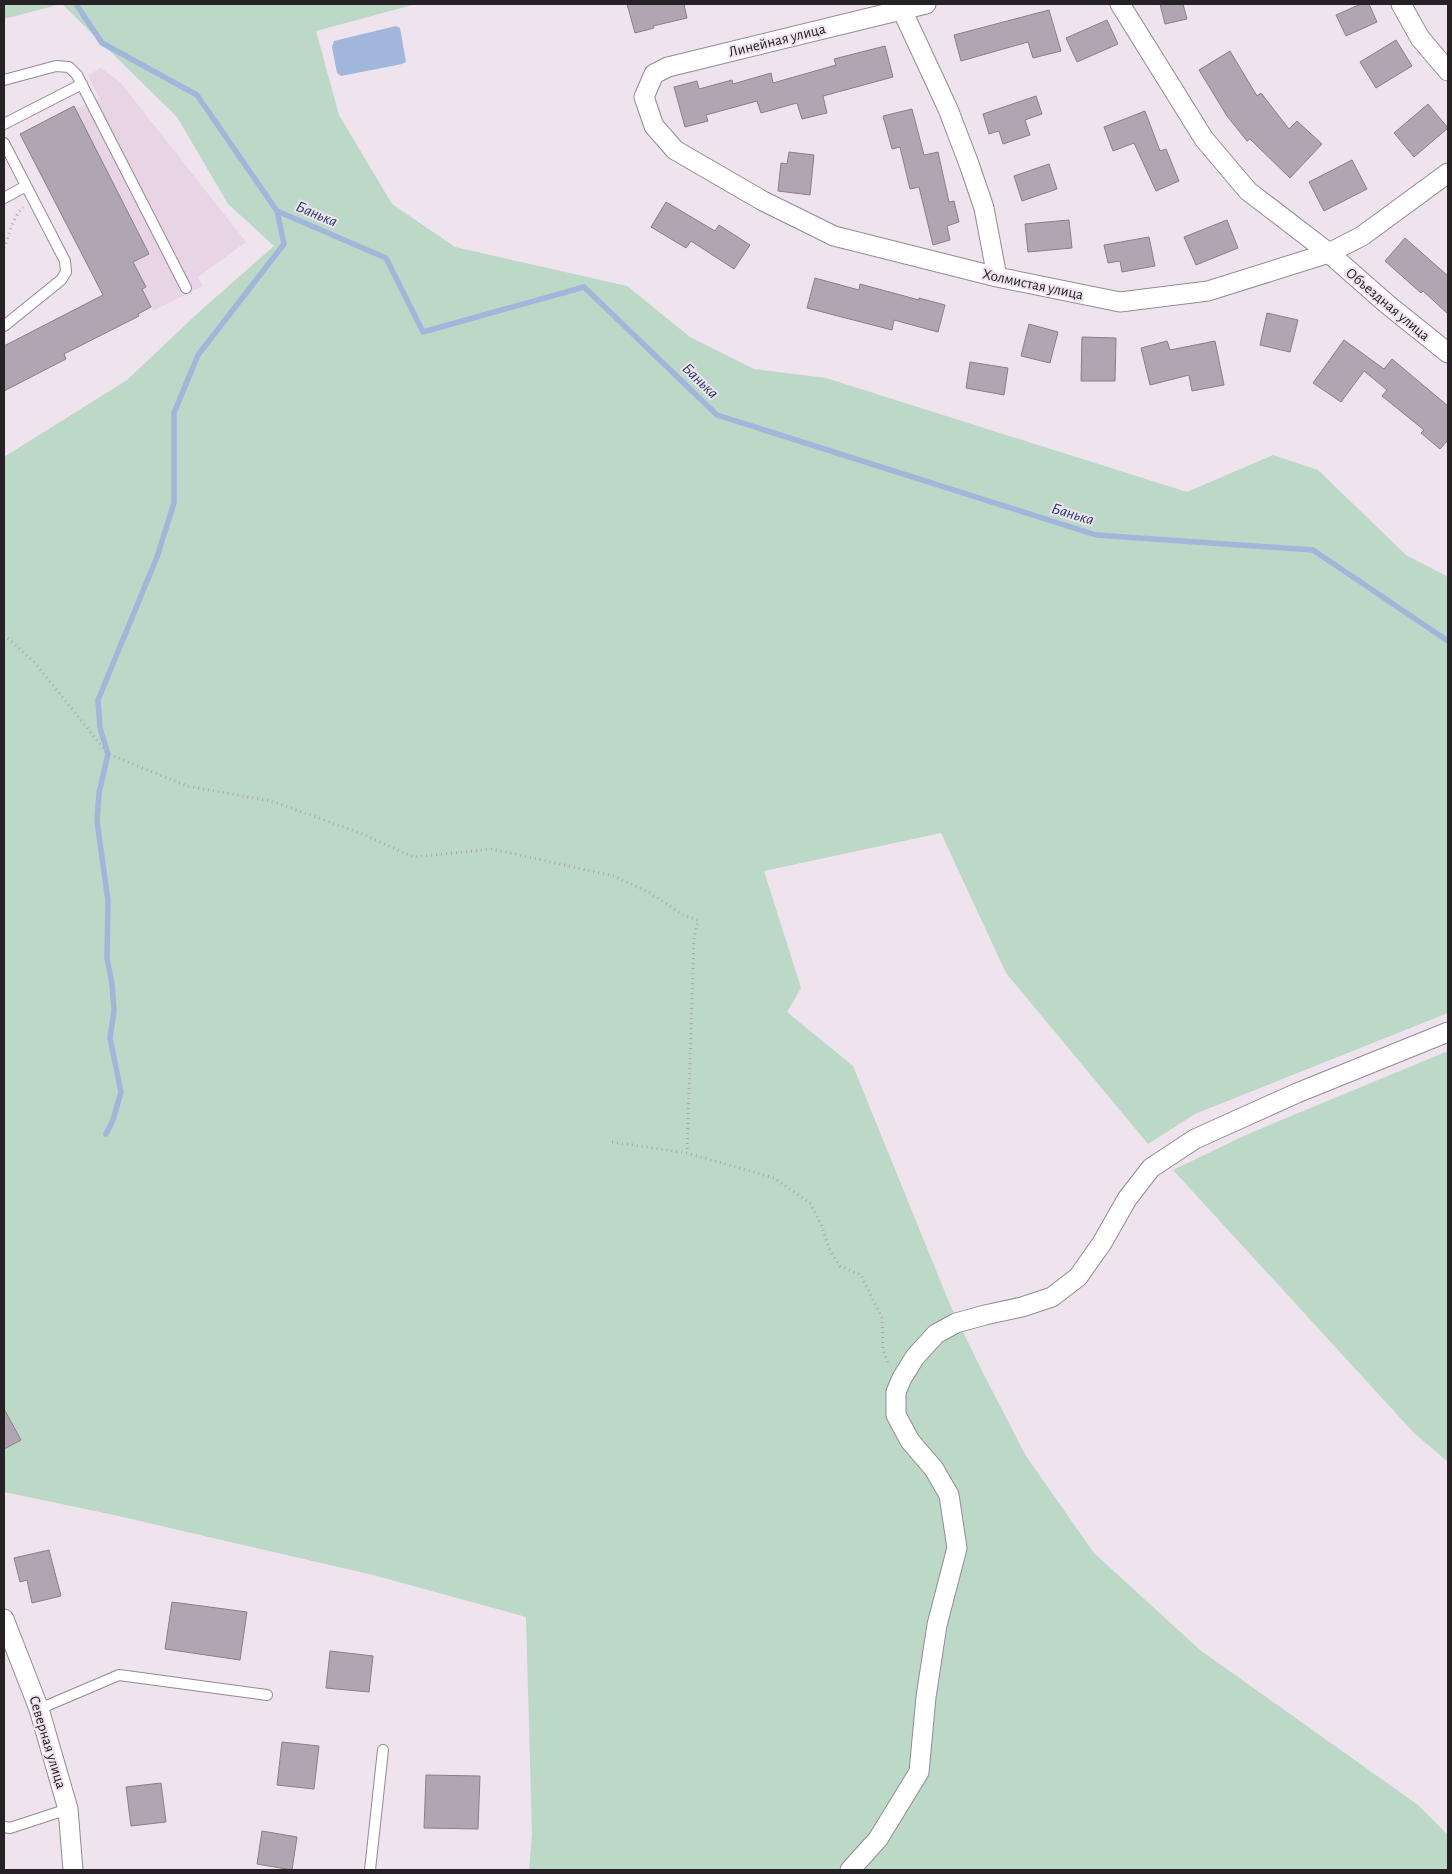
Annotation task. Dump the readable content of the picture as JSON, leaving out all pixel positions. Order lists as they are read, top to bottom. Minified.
{"streets":{"street":["Линейная улица","Холмистая улица","Объездная улица","Северная улица"]},"crossings":[["Линейная улица","Холмистая улица"],["Холмистая улица","Объездная улица"]],"water":["Банька"]}
